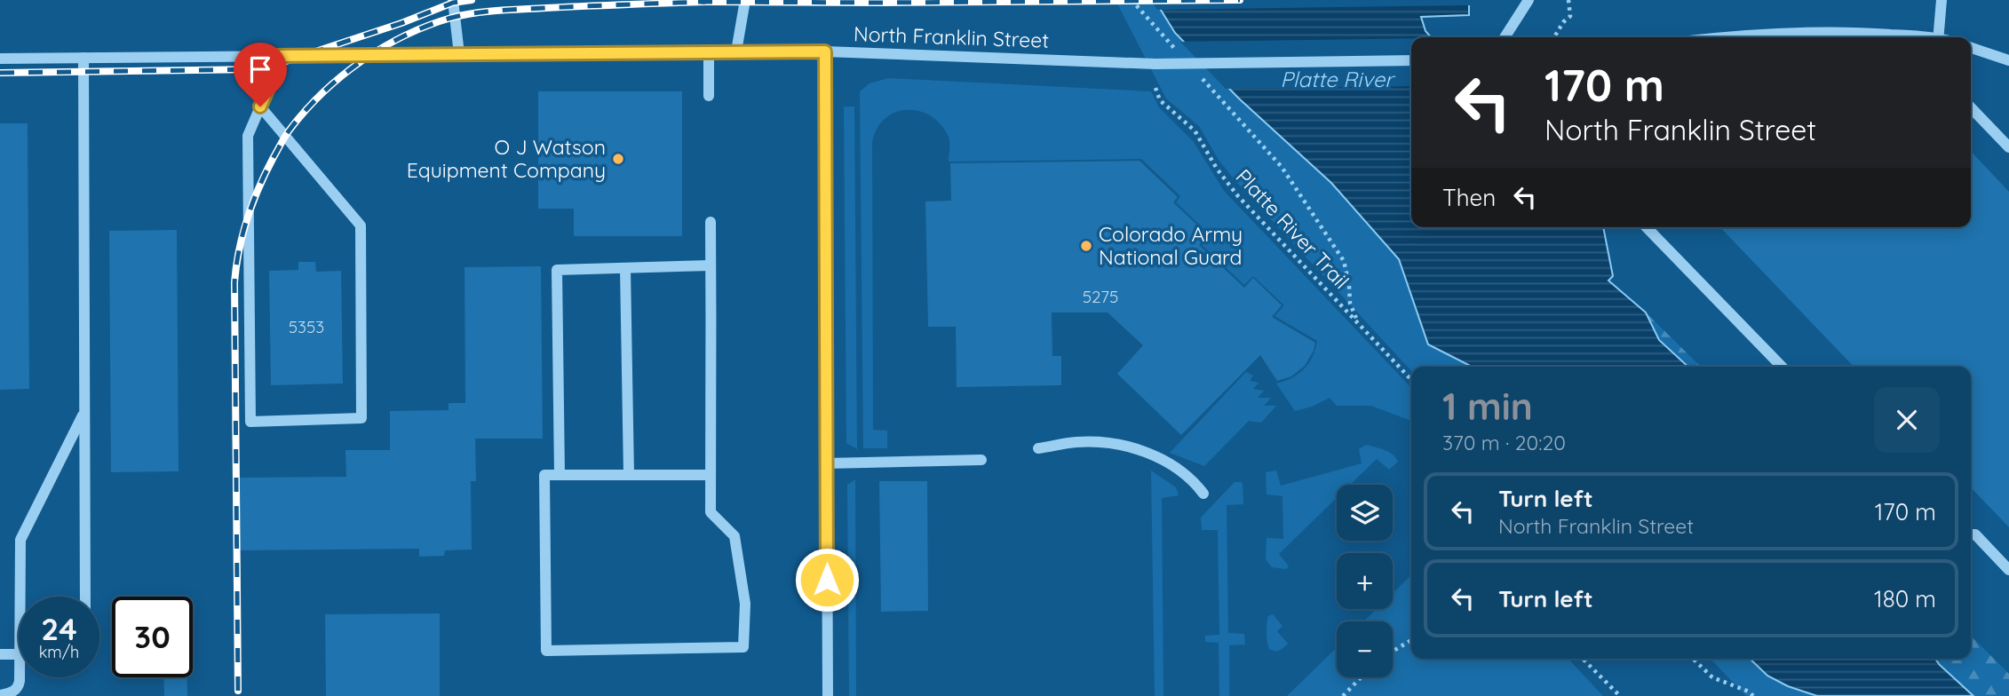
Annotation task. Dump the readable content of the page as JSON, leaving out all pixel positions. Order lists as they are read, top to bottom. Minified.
{"streets":{"street":["North Franklin Street"],"path":["Platte River Trail"]},"water":["Platte River"],"places":["O J Watson Equipment Company","Colorado Army National Guard"],"house_numbers":["5275","5353"],"page":{"turn":["170 m","North Franklin Street"],"then":"Then","heading":["1 min","370 m · 20:20"],"list":[{"name":"Turn left","note":"North Franklin Street","value":"170 m"},{"name":"Turn left","value":"180 m"}],"map_buttons":["+","−"],"speed":"24 km/h","limit":"30"}}
